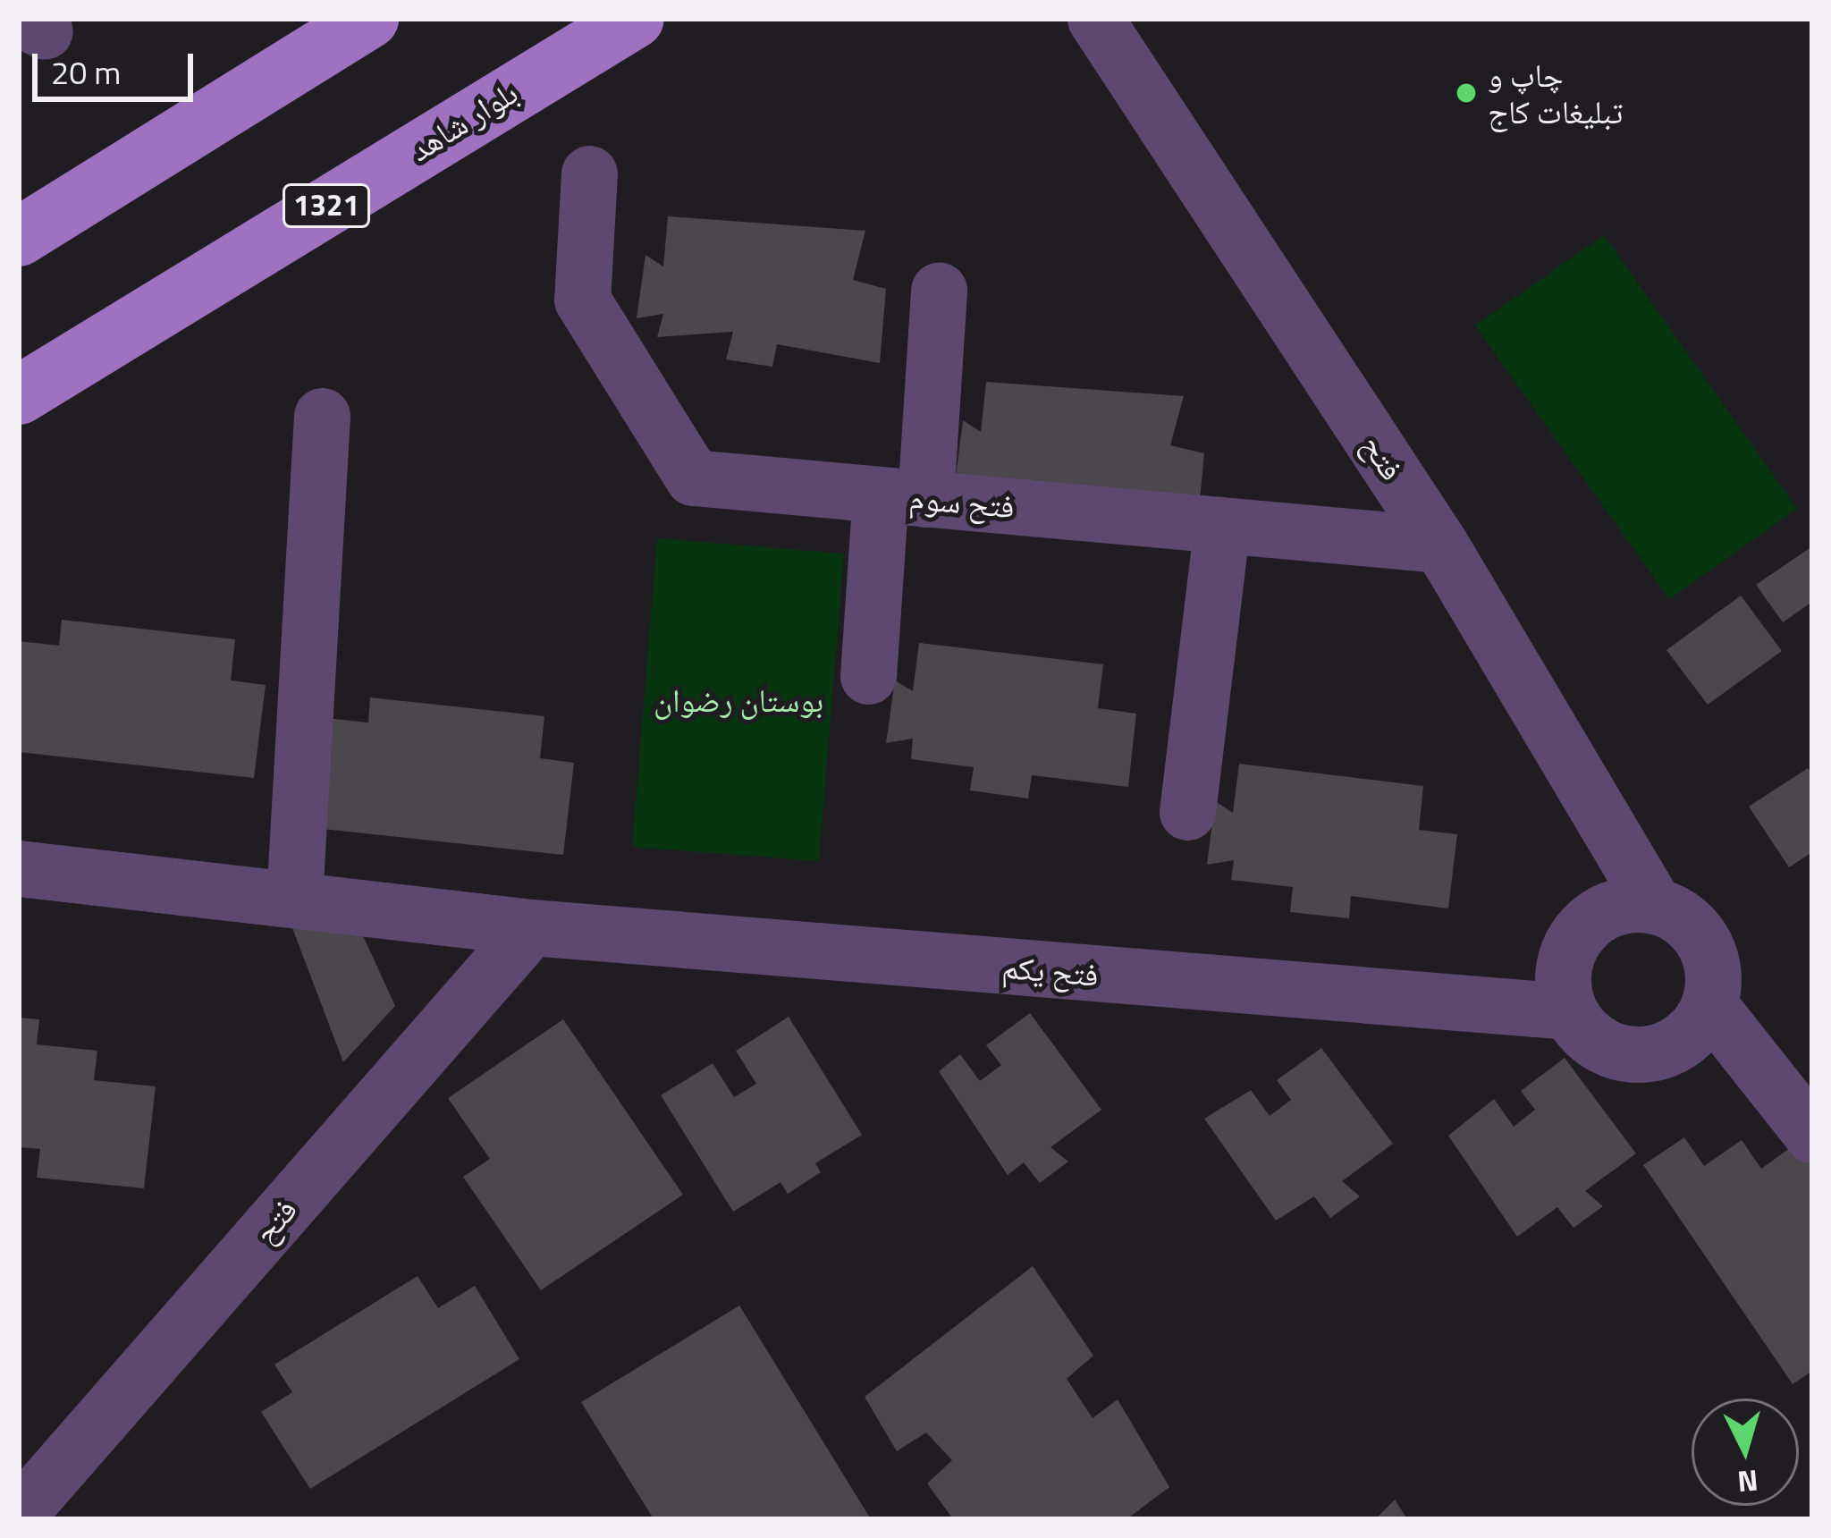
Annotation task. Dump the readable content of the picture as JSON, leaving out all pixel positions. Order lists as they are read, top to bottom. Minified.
{"streets":{"main road":["بلوار شاهد","1321"],"street":["فتح","فتح سوم","فتح یکم"]},"crossings":[["فتح","فتح سوم"],["فتح","فتح یکم"]],"parks":["بوستان رضوان"],"places":["چاپ و تبلیغات کاج"],"scale_bar":"20 m","north":"bottom"}
